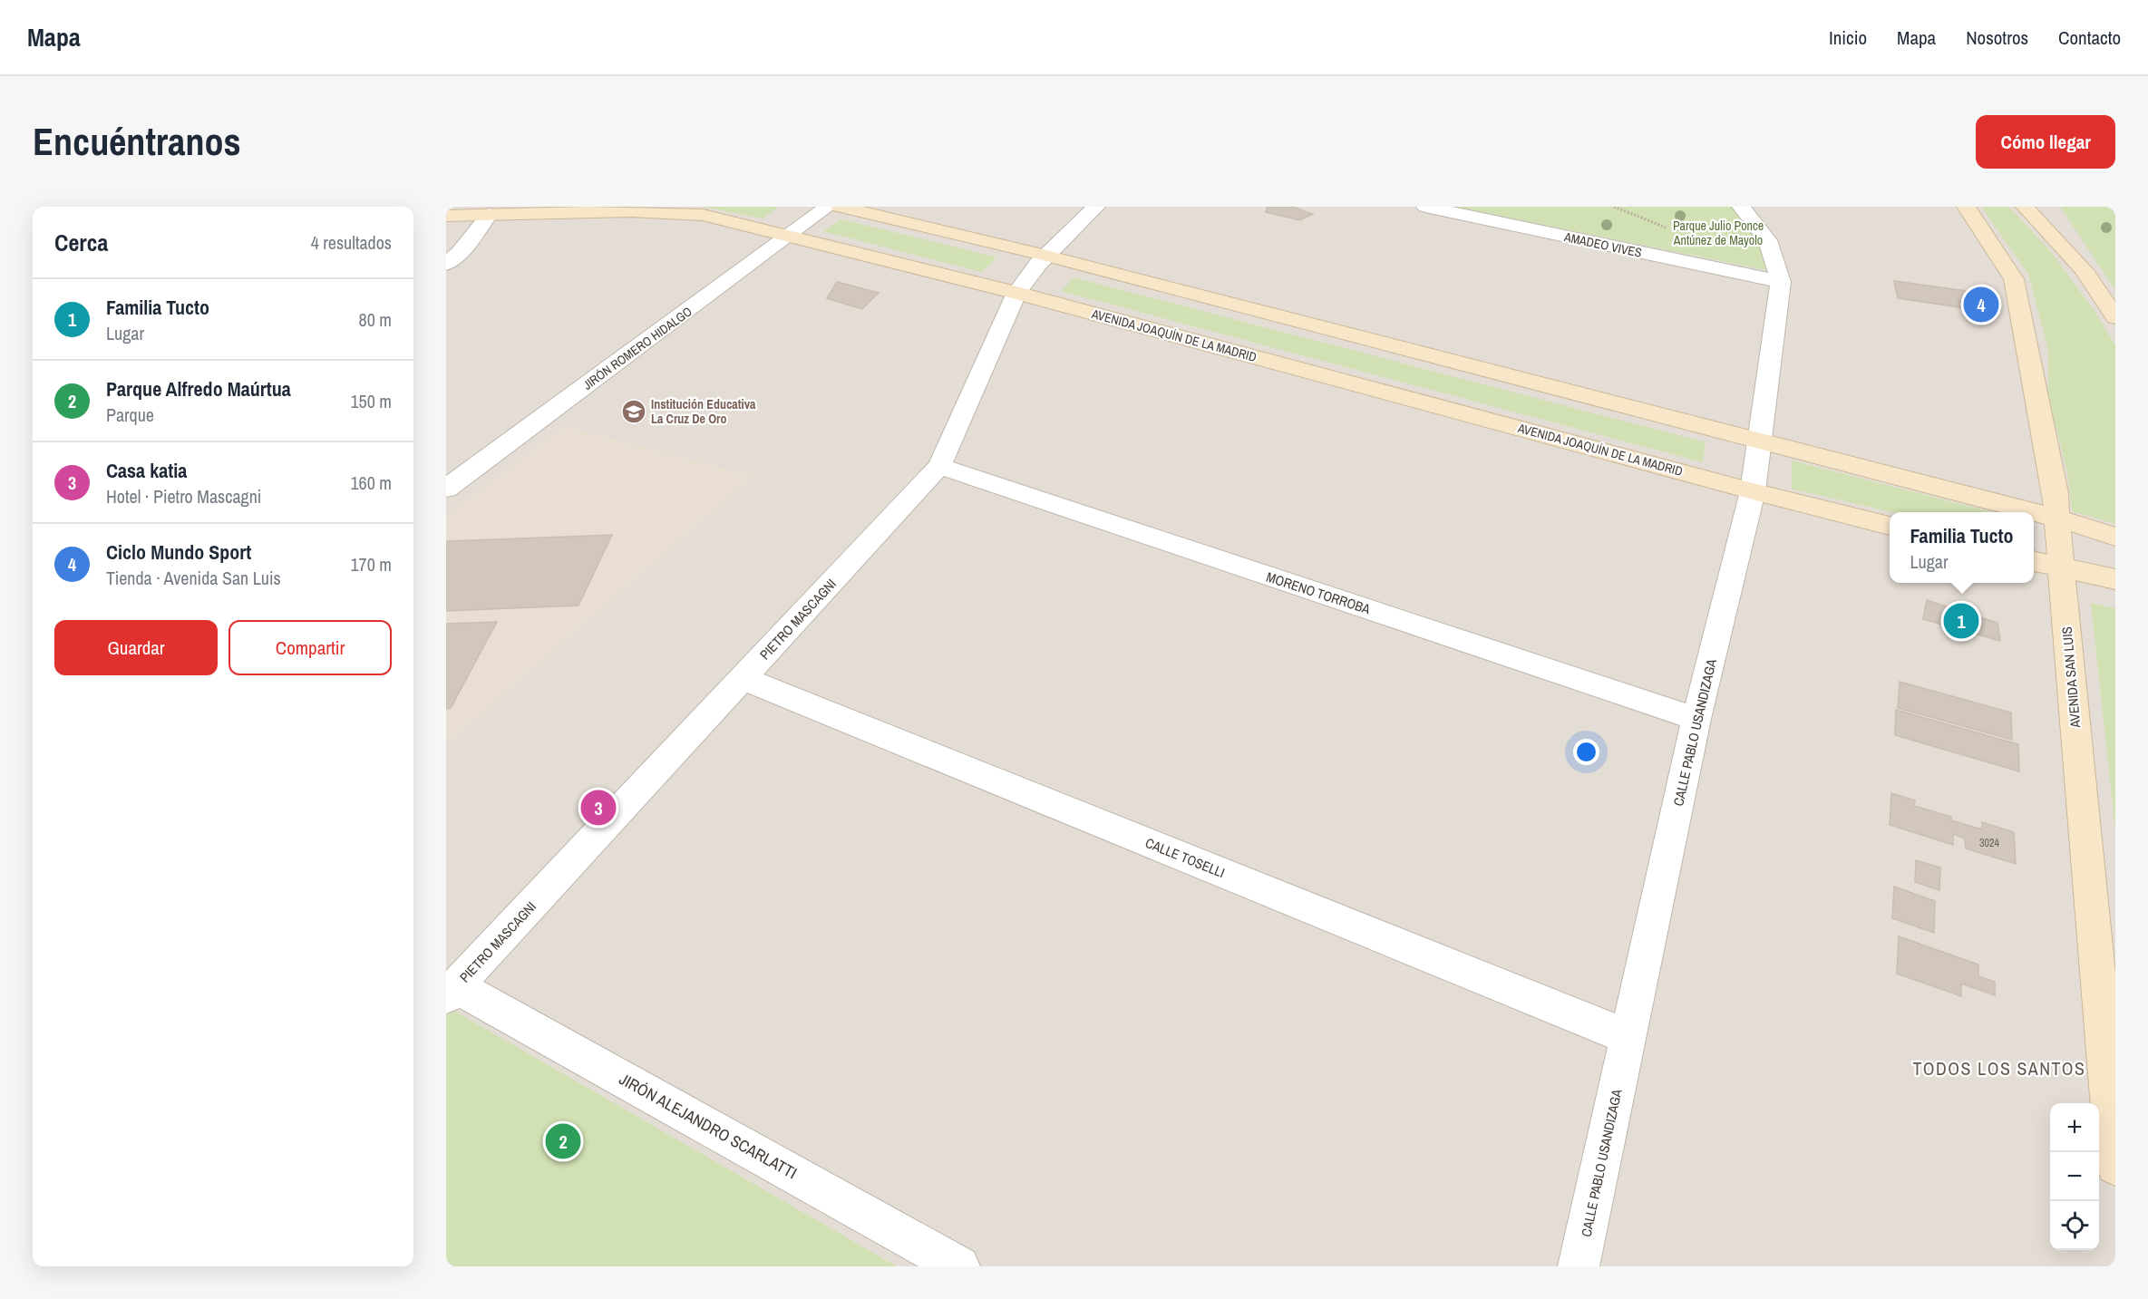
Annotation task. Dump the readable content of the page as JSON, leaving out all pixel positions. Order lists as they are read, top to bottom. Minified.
{"streets":{"street":["AMADEO VIVES","AVENIDA JOAQUÍN DE LA MADRID","JIRÓN ROMERO HIDALGO","MORENO TORROBA","PIETRO MASCAGNI","AVENIDA SAN LUIS","CALLE PABLO USANDIZAGA","CALLE TOSELLI","JIRÓN ALEJANDRO SCARLATTI"]},"crossings":[["AMADEO VIVES","CALLE PABLO USANDIZAGA"],["AVENIDA JOAQUÍN DE LA MADRID","JIRÓN ROMERO HIDALGO"],["AVENIDA JOAQUÍN DE LA MADRID","PIETRO MASCAGNI"],["AVENIDA JOAQUÍN DE LA MADRID","CALLE PABLO USANDIZAGA"],["MORENO TORROBA","PIETRO MASCAGNI"],["MORENO TORROBA","CALLE PABLO USANDIZAGA"],["PIETRO MASCAGNI","CALLE TOSELLI"],["PIETRO MASCAGNI","JIRÓN ALEJANDRO SCARLATTI"],["CALLE PABLO USANDIZAGA","CALLE TOSELLI"]],"districts":["TODOS LOS SANTOS"],"parks":["Parque Julio Ponce Antúnez de Mayolo"],"places":{"school or university":["Institución Educativa La Cruz De Oro"]},"house_numbers":["3024"],"page":{"header":"Mapa","nav":["Inicio","Mapa","Nosotros","Contacto"],"buttons":["Cómo llegar",["Guardar","Compartir"]],"title":"Encuéntranos","heading":["Cerca","4 resultados"],"list":[{"mark":"1","name":"Familia Tucto","note":"Lugar","value":"80 m"},{"mark":"2","name":"Parque Alfredo Maúrtua","note":"Parque","value":"150 m"},{"mark":"3","name":"Casa katia","note":"Hotel · Pietro Mascagni","value":"160 m"},{"mark":"4","name":"Ciclo Mundo Sport","note":"Tienda · Avenida San Luis","value":"170 m"}],"pins":["4","1","3","2"],"popup":["Familia Tucto","Lugar"],"map_buttons":["+","−"]}}
